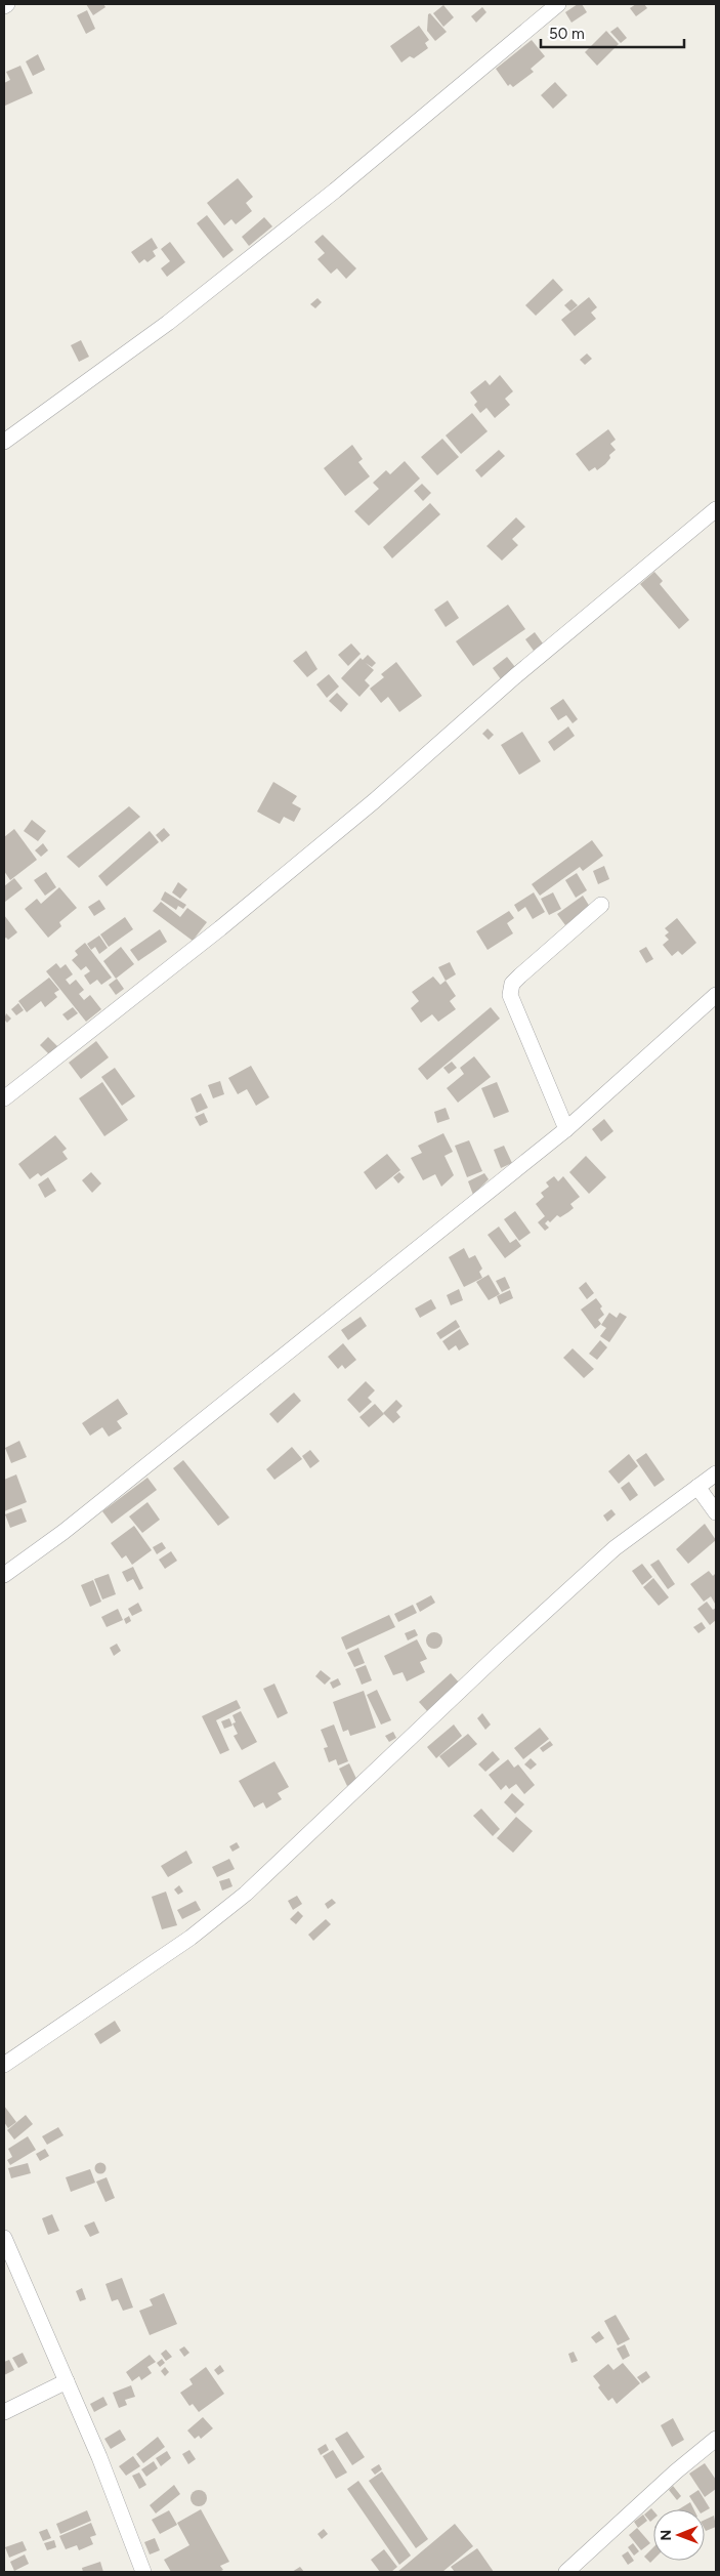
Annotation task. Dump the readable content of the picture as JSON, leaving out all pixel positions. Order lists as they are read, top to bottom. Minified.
{"scale_bar":"50 m","north":"left"}
